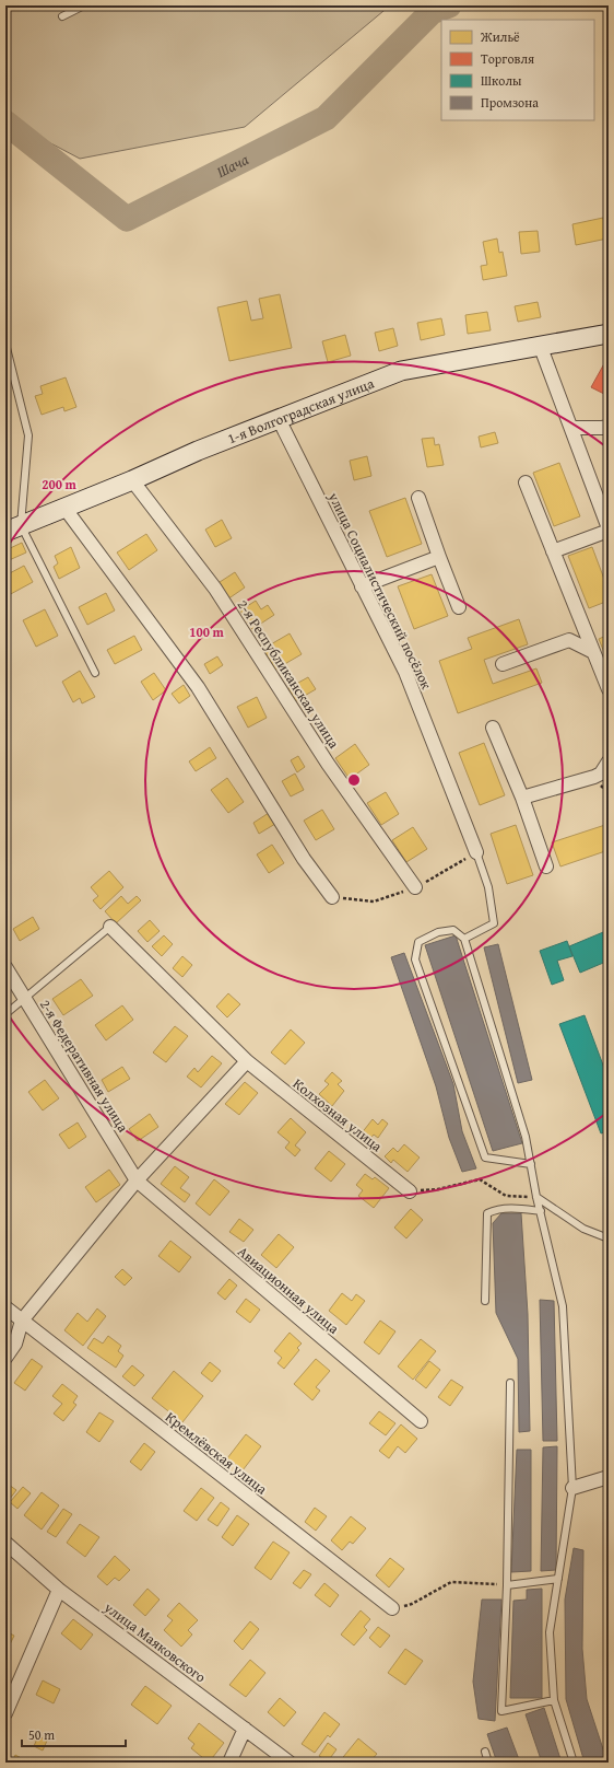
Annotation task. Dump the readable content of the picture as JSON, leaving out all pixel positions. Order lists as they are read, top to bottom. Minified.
{"streets":{"street":["1-я Волгоградская улица","улица Социалистический посёлок","2-я Республиканская улица","2-я Федеративная улица","Колхозная улица","Авиационная улица","Кремлёвская улица","улица Маяковского"]},"crossings":[["1-я Волгоградская улица","улица Социалистический посёлок"],["1-я Волгоградская улица","2-я Республиканская улица"],["2-я Федеративная улица","Авиационная улица"]],"water":["Шача"],"legend":["Жильё","Торговля","Школы","Промзона"],"scale_bar":"50 m","rings":["200 m","100 m"]}
